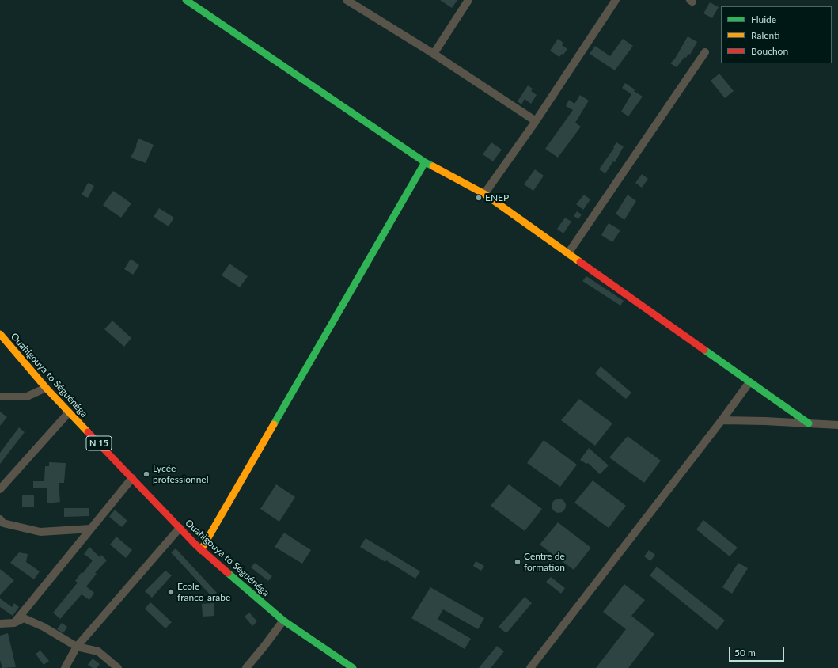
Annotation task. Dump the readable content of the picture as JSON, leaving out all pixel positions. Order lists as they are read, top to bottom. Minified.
{"streets":{"street":["Ouahigouya to Séguénéga","N 15"]},"places":["ENEP","Lycée professionnel","Centre de formation","Ecole franco-arabe"],"legend":["Fluide","Ralenti","Bouchon"],"scale_bar":"50 m"}
